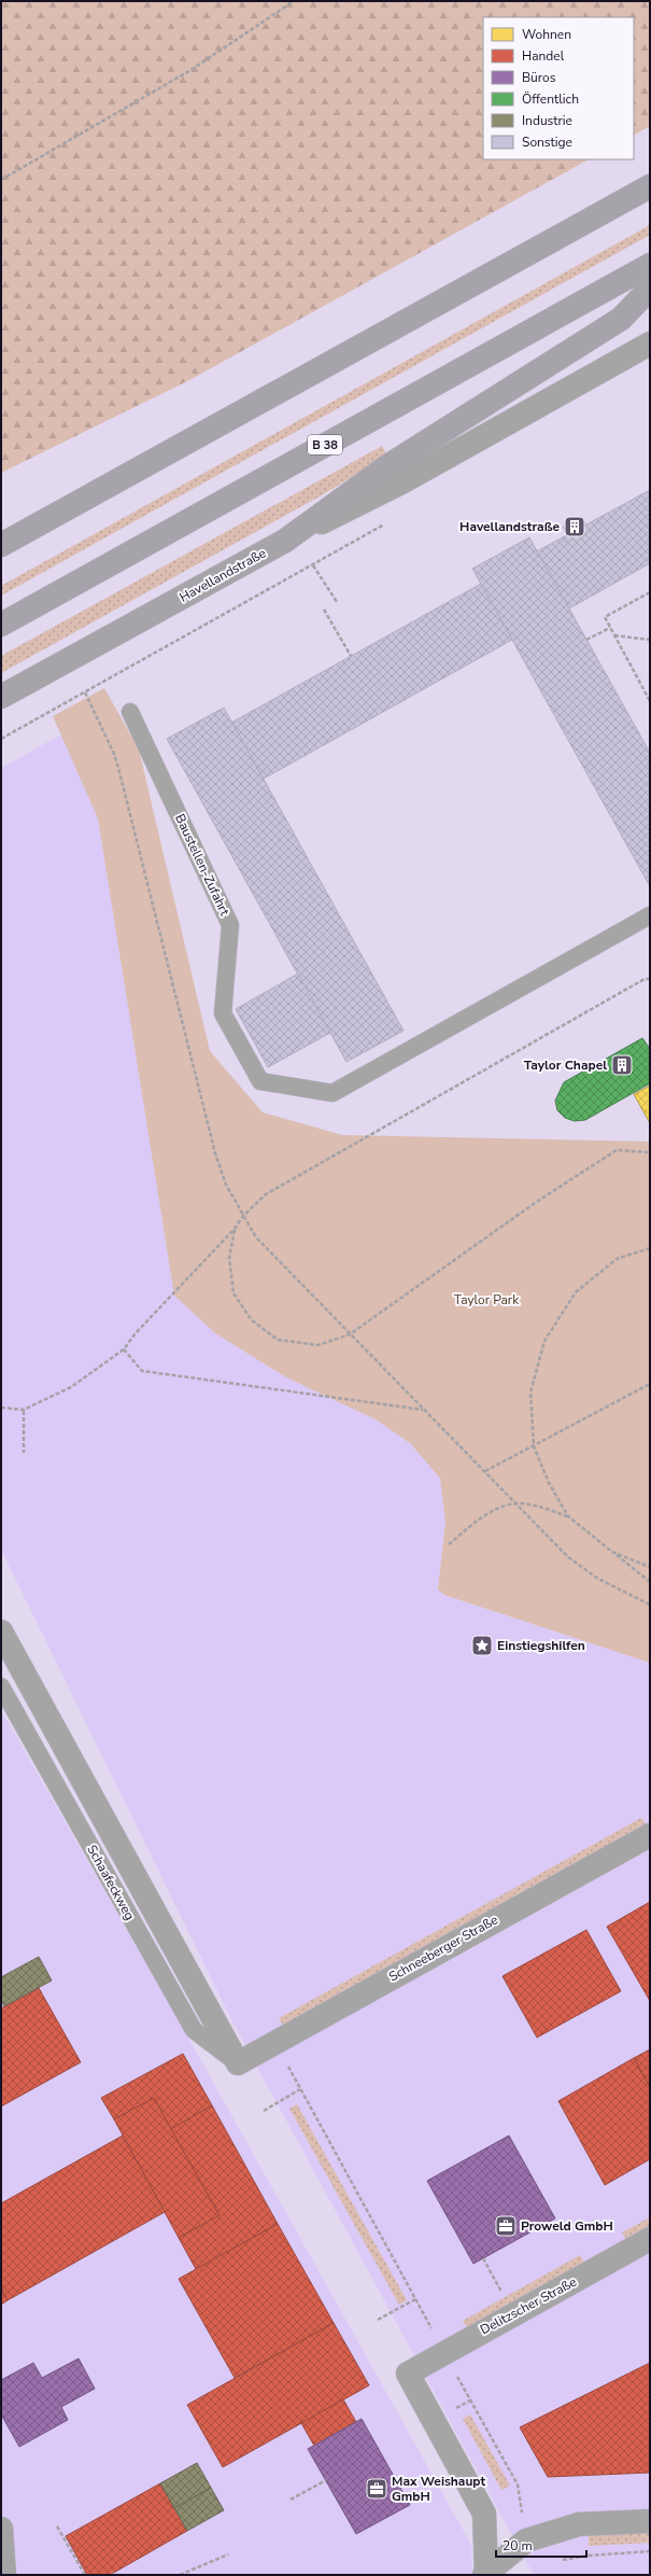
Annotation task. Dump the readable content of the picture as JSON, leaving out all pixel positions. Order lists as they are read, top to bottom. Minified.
{"streets":{"highway":["B 38"],"main road":["Havellandstraße"],"street":["Schneeberger Straße","Delitzscher Straße"],"lane":["Baustellen-Zufahrt","Schaafeckweg"]},"crossings":[["Schaafeckweg","Schneeberger Straße"]],"parks":["Taylor Park"],"places":{"building":["Havellandstraße","Taylor Chapel"],"place":["Einstiegshilfen"],"office":["Proweld GmbH","Max Weishaupt GmbH"]},"legend":["Wohnen","Handel","Büros","Öffentlich","Industrie","Sonstige"],"scale_bar":"20 m"}
